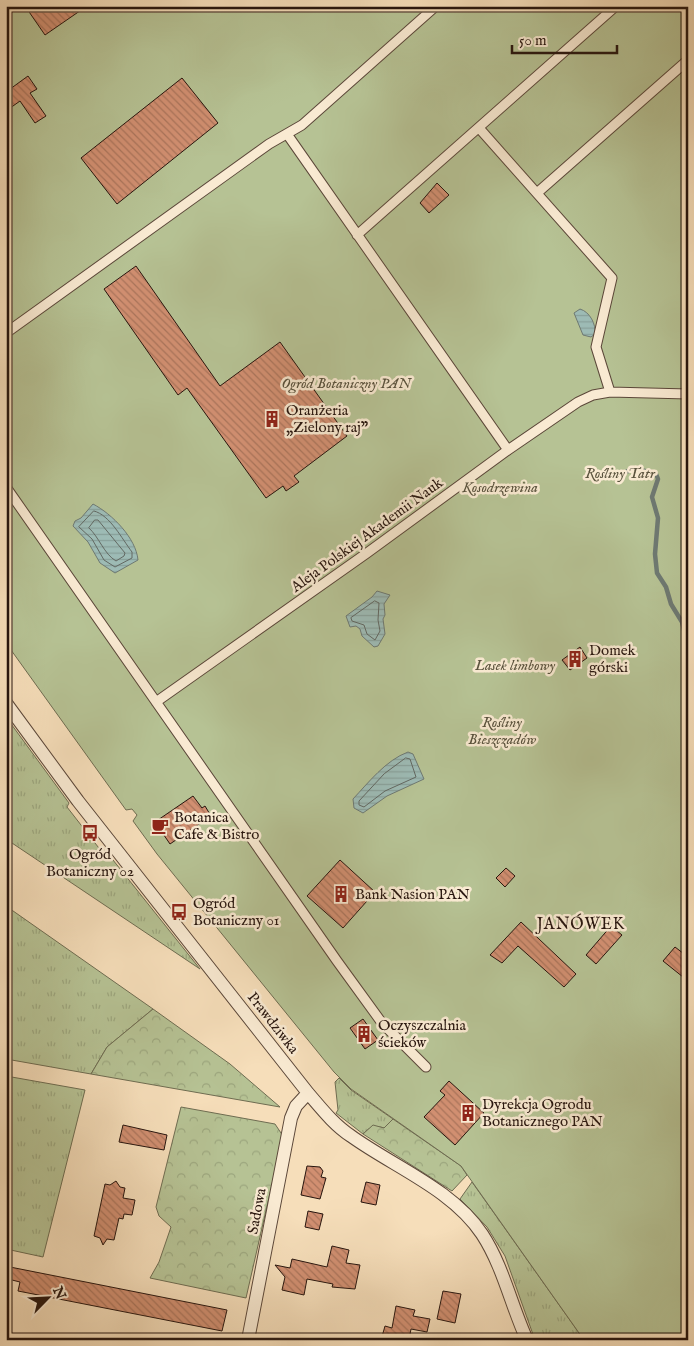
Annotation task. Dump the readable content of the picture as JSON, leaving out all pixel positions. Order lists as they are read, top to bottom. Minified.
{"streets":{"street":["Aleja Polskiej Akademii Nauk","Prawdziwka","Sadowa"]},"crossings":[["Prawdziwka","Sadowa"]],"districts":["JANÓWEK"],"parks":["Ogród Botaniczny PAN","Rośliny Tatr","Kosodrzewina","Lasek limbowy","Rośliny Bieszczadów"],"places":{"building":["Oranżeria „Zielony raj”","Domek górski","Bank Nasion PAN","Oczyszczalnia ścieków","Dyrekcja Ogrodu Botanicznego PAN"],"cafe":["Botanica Cafe & Bistro"],"bus stop":["Ogród Botaniczny 02","Ogród Botaniczny 01"]},"scale_bar":"50 m","north":"top right"}
